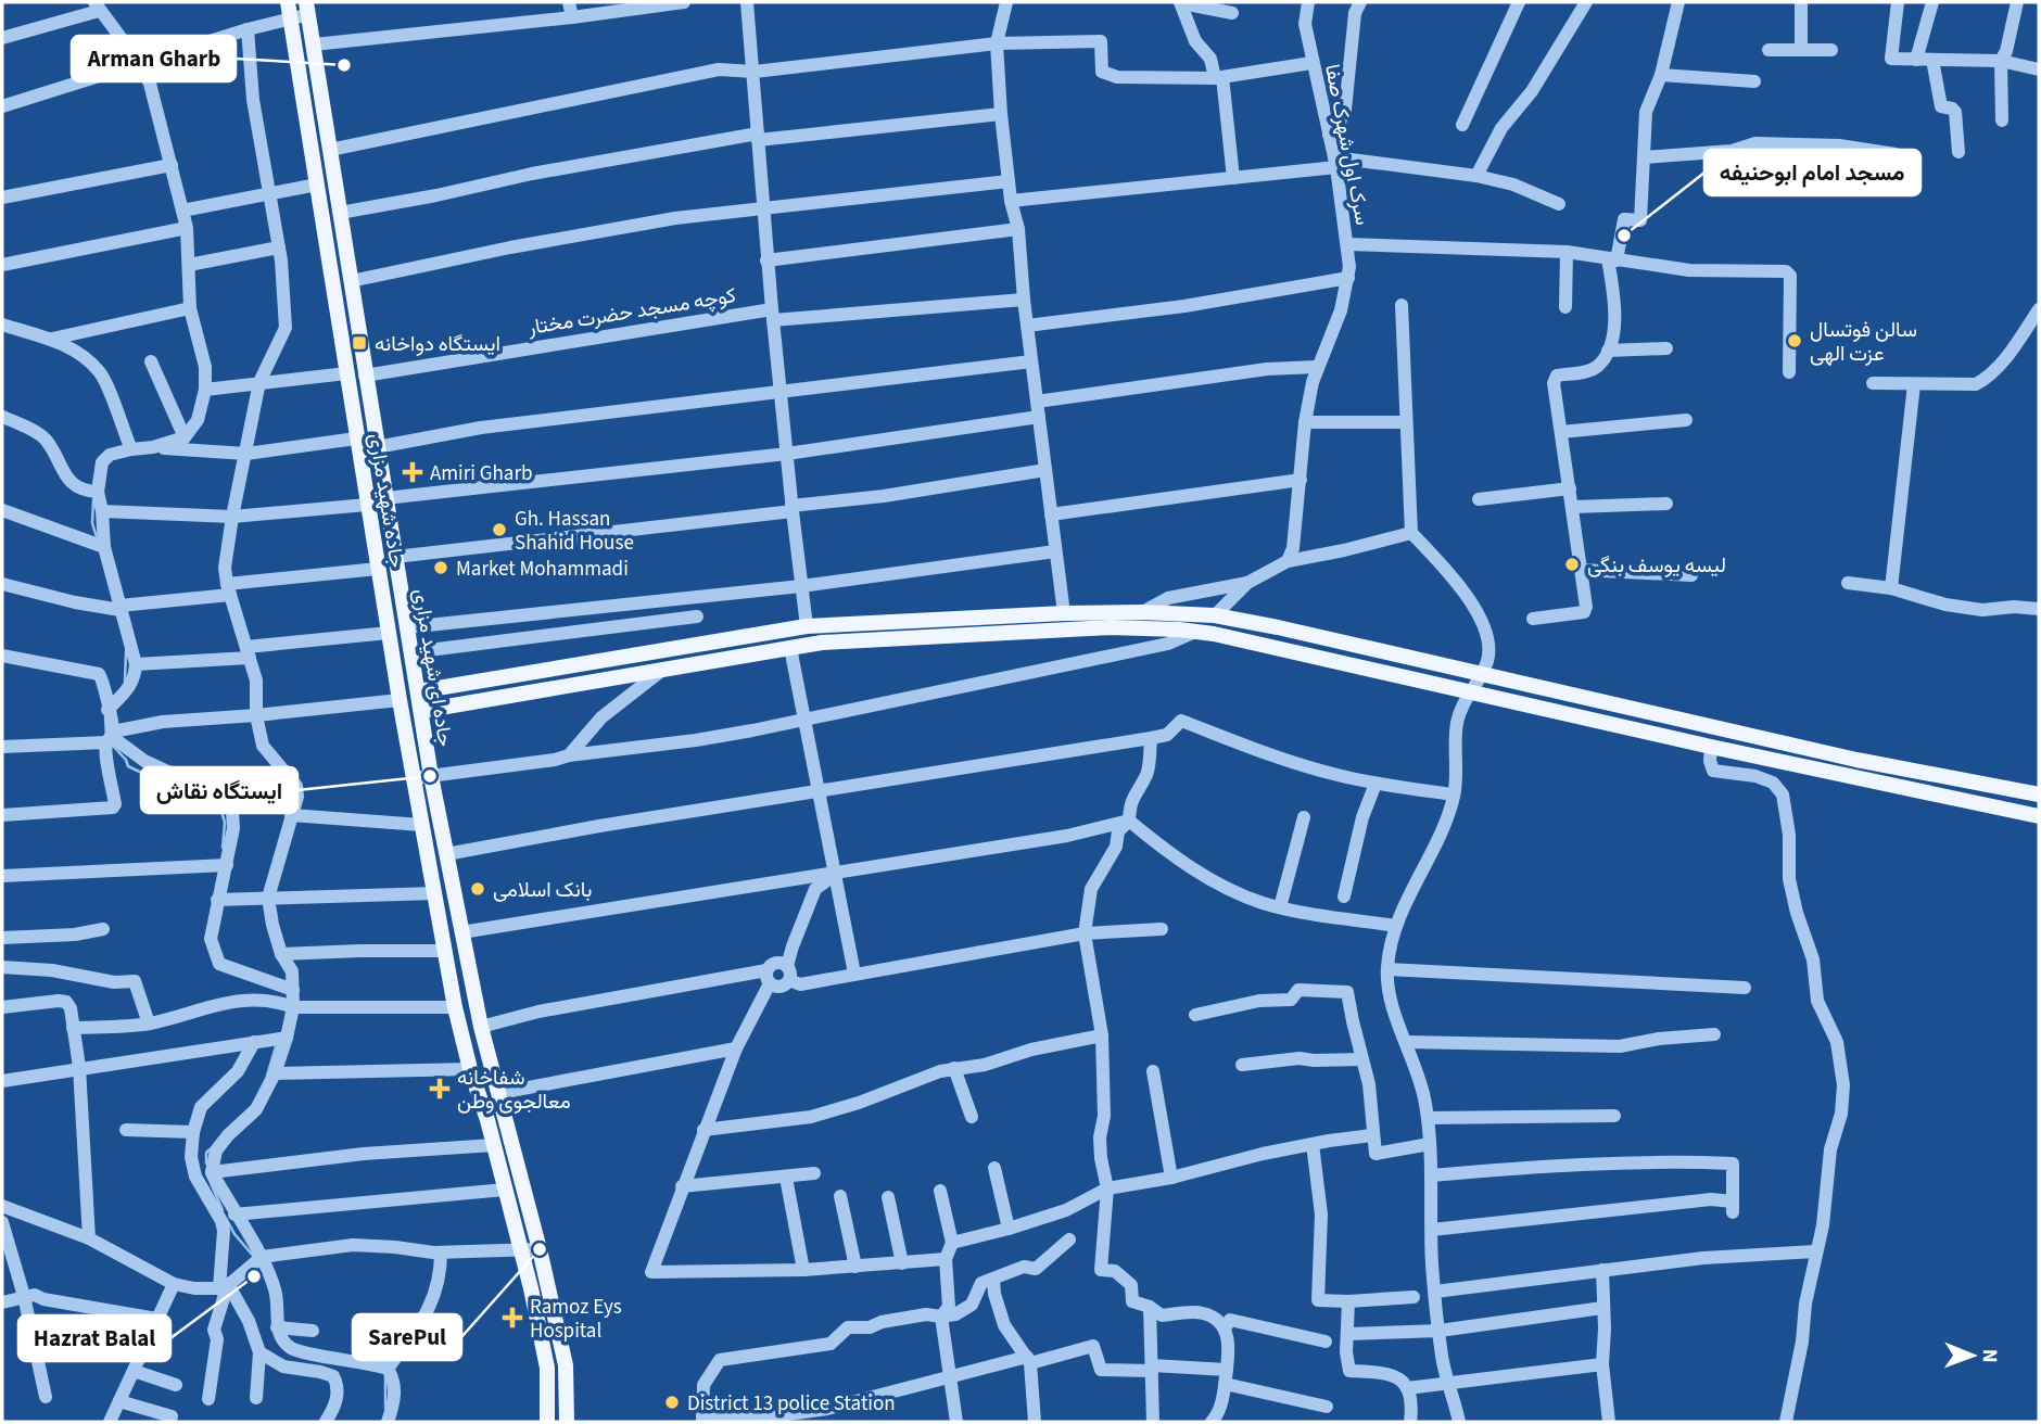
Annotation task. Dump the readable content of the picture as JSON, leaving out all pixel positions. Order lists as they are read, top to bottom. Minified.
{"streets":{"main road":["جاده شهید مزاری","جاده ای شهید مزاری"],"street":["سرک اول شهرک صفا","کوچه مسجد حضرت مختار"]},"crossings":[["کوچه مسجد حضرت مختار","جاده ای شهید مزاری"]],"places":{"other":["Arman Gharb","مسجد امام ابوحنیفه","سالن فوتسال عزت الهی","Gh. Hassan Shahid House","لیسه یوسف بنگی","Market Mohammadi","ایستگاه نقاش","بانک اسلامی","SarePul","Hazrat Balal","District 13 police Station"],"transit":["ایستگاه دواخانه"],"health":["Amiri Gharb","شفاخانه معالجوی وطن","Ramoz Eys Hospital"]},"north":"right"}
